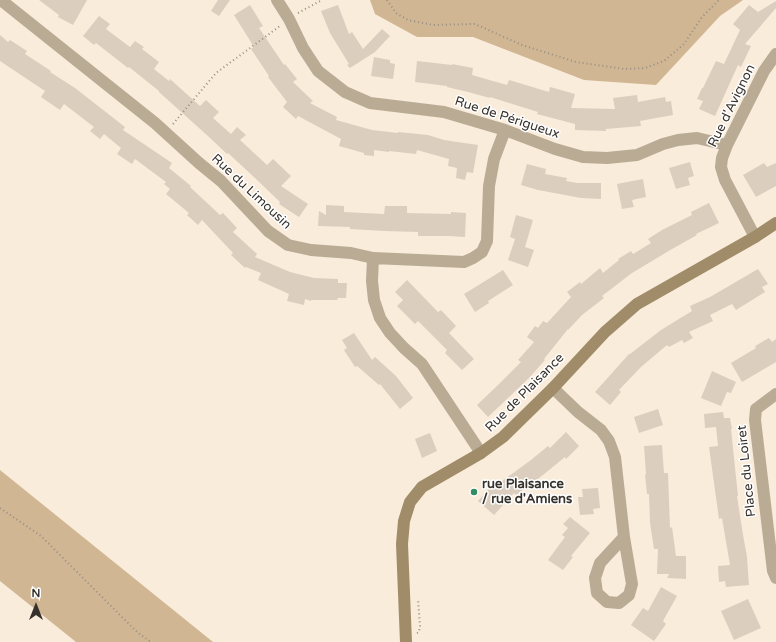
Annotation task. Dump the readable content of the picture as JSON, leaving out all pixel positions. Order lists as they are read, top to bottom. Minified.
{"streets":{"street":["Rue d'Avignon","Rue de Périgueux","Rue du Limousin","Rue de Plaisance","Place du Loiret"]},"crossings":[["Rue d'Avignon","Rue de Périgueux"],["Rue d'Avignon","Rue de Plaisance"],["Rue de Périgueux","Rue du Limousin"]],"places":["rue Plaisance / rue d'Amiens"],"north":"top"}
